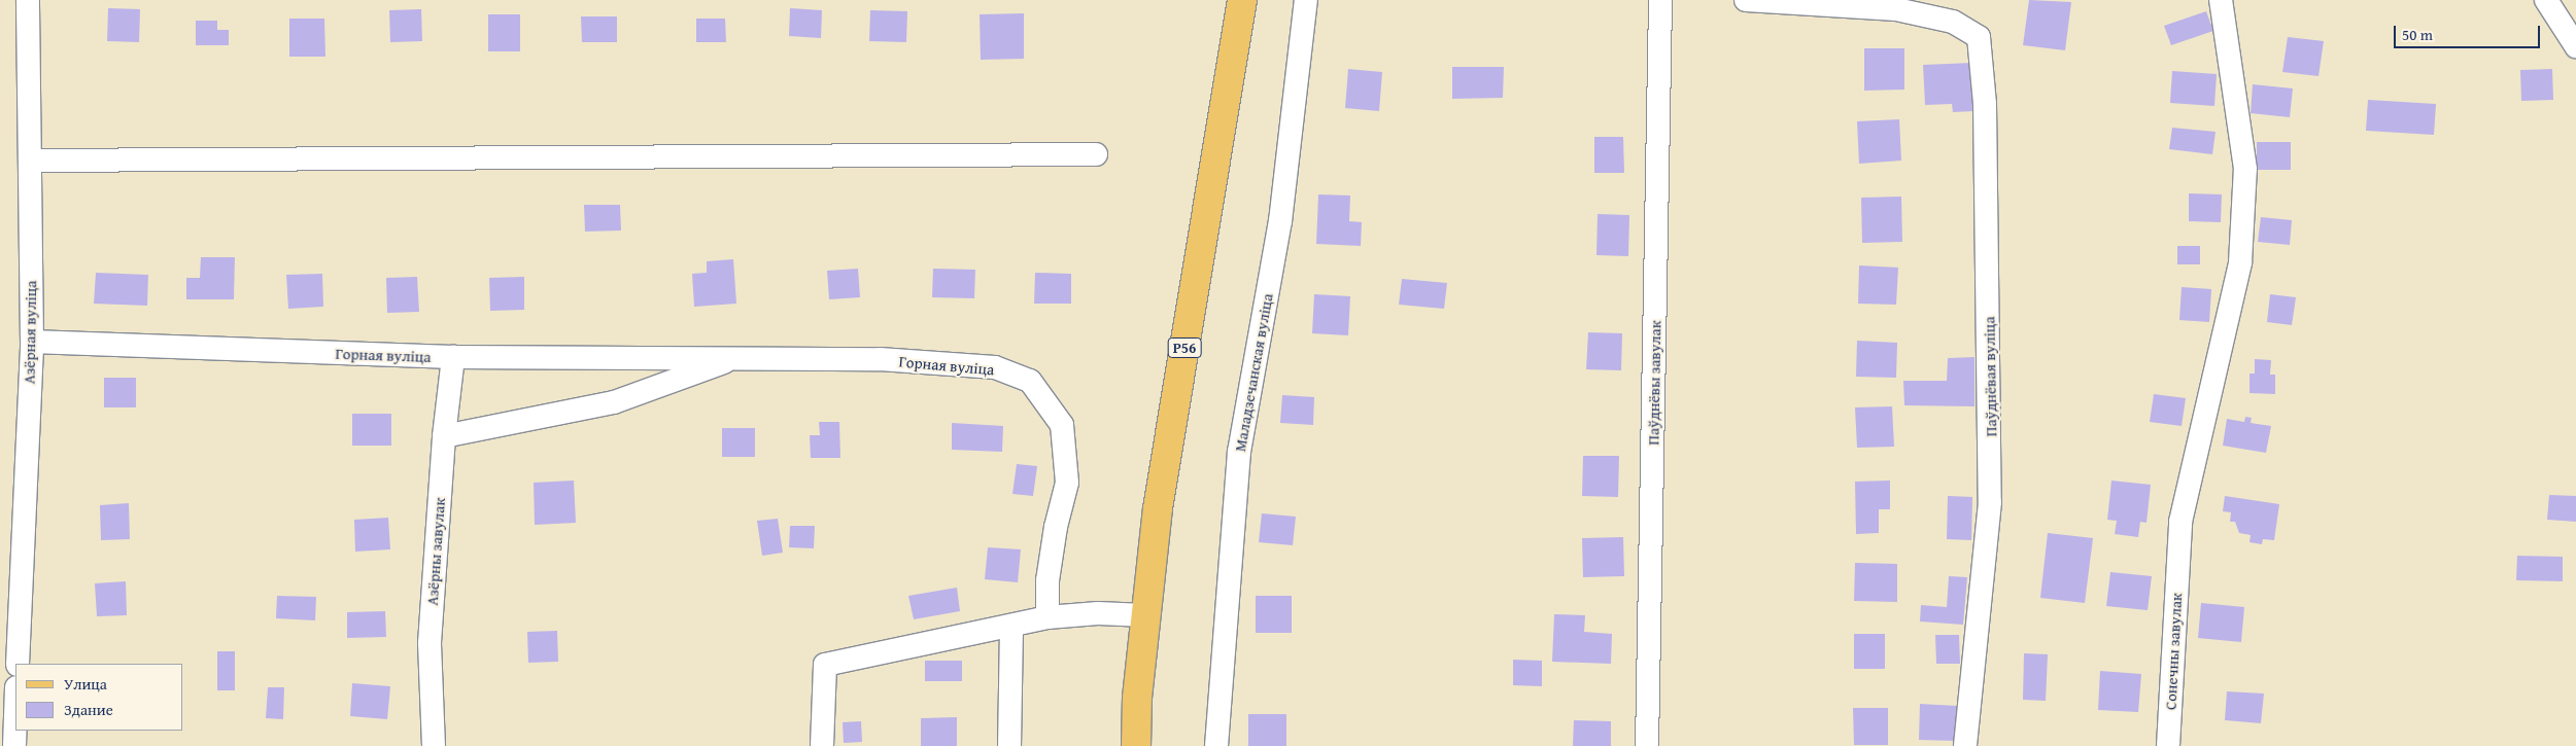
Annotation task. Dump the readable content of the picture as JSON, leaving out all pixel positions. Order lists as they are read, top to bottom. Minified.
{"streets":{"main road":["Р56"],"street":["Азёрная вуліца","Горная вуліца","Маладзечанская вуліца","Паўднёвая вуліца","Паўднёвы завулак","Азёрны завулак","Сонечны завулак"]},"crossings":[["Азёрная вуліца","Горная вуліца"],["Горная вуліца","Азёрны завулак"]],"legend":["Улица","Здание"],"scale_bar":"50 m"}
